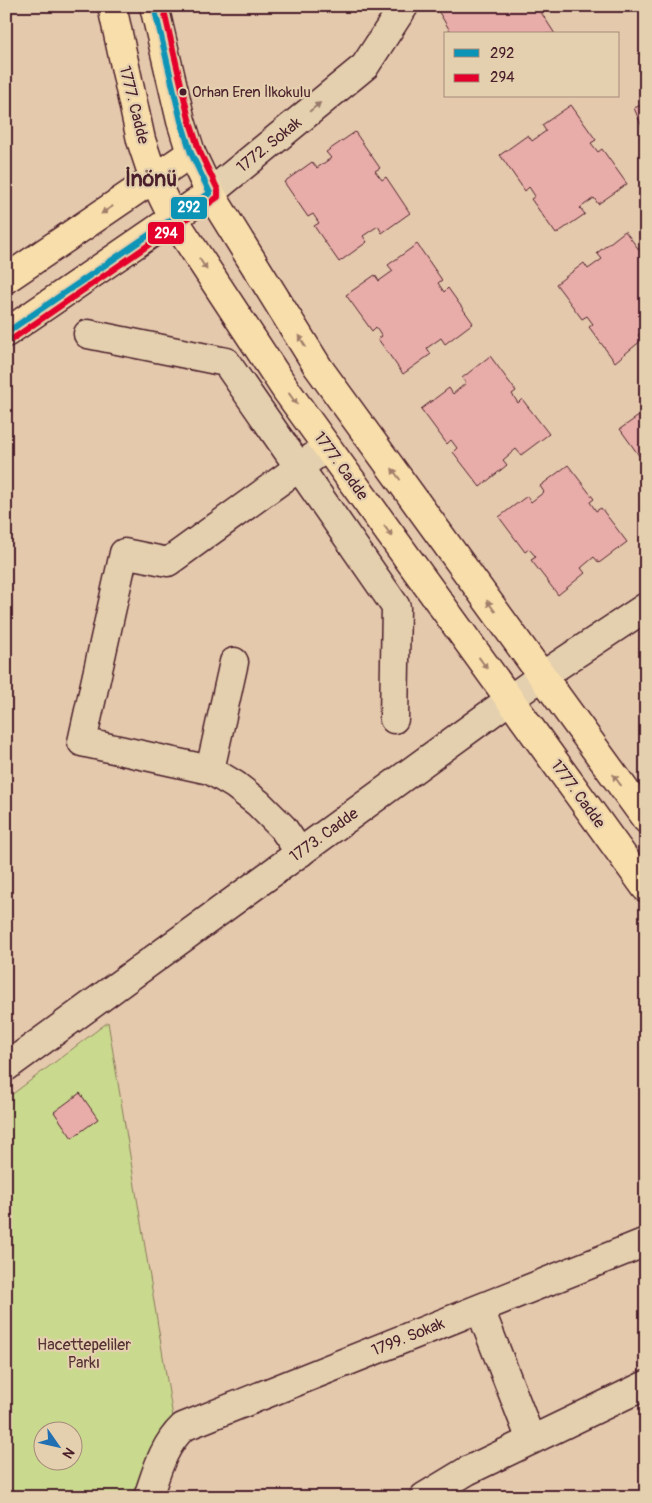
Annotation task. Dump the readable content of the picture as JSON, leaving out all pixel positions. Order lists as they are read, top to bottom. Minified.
{"streets":{"main road":["1777. Cadde"],"street":["1772. Sokak","1773. Cadde","1799. Sokak"]},"crossings":[["1777. Cadde","1773. Cadde"]],"one_way":["1772. Sokak"],"districts":["İnönü"],"parks":["Hacettepeliler Parkı"],"places":["Orhan Eren İlkokulu"],"lines":["transit line 292","transit line 294"],"legend":["292","294"],"north":"bottom right"}
